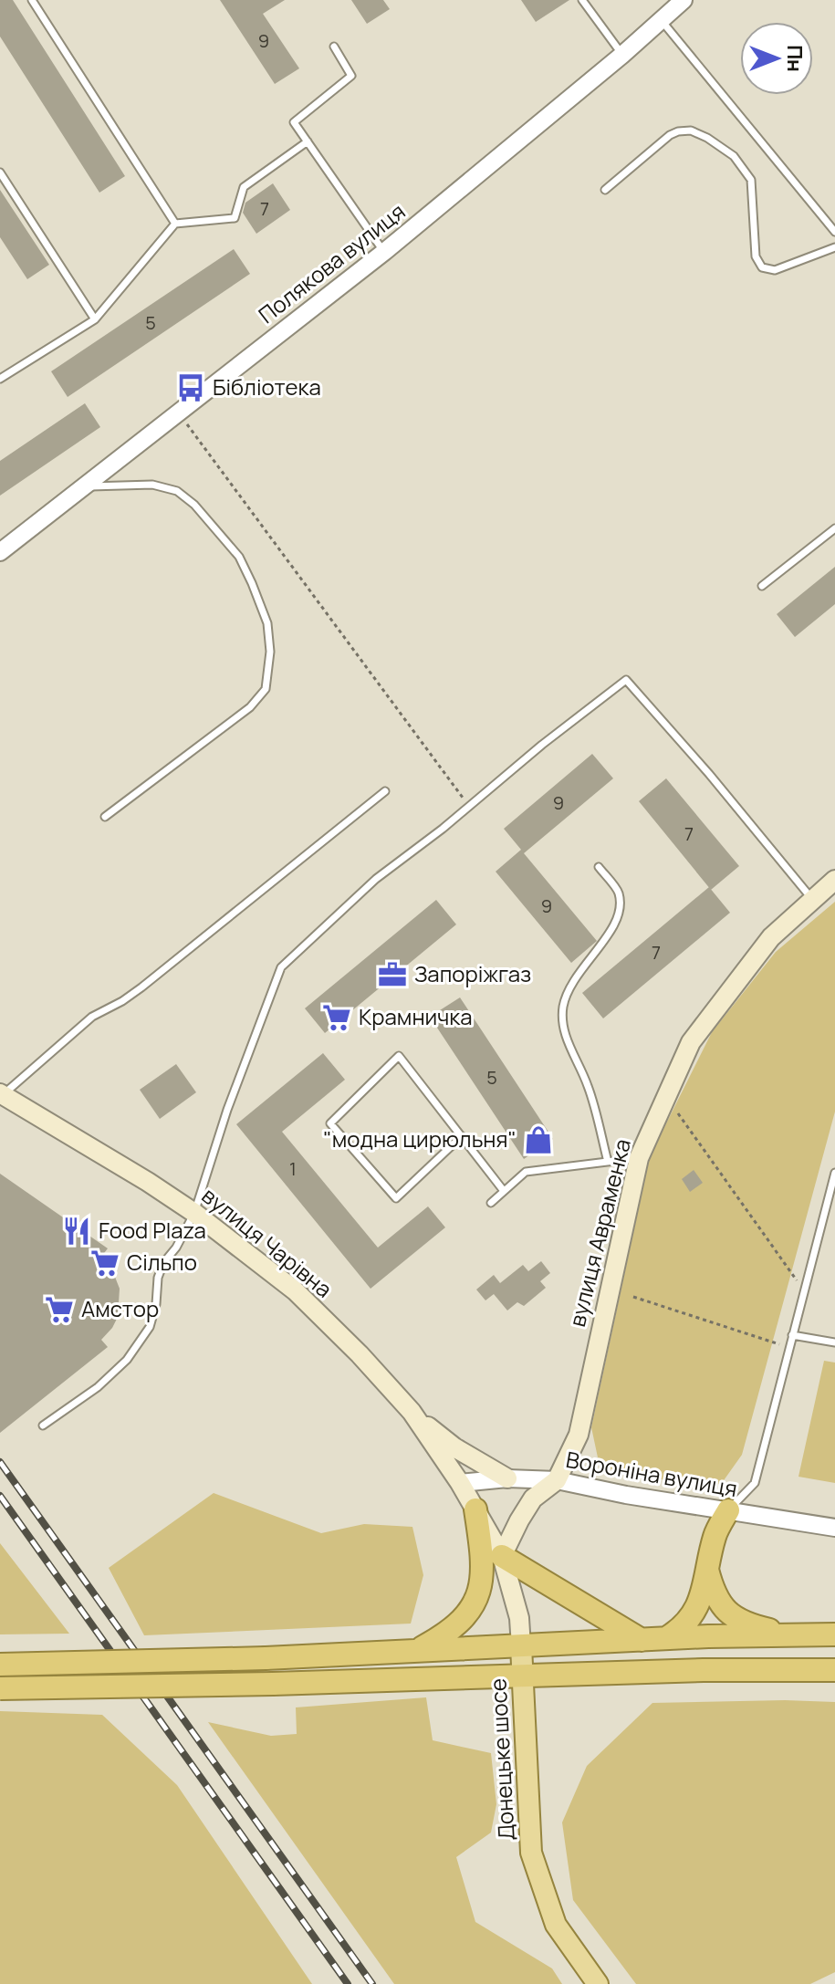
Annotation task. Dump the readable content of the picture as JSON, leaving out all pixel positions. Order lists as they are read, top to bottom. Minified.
{"streets":{"main road":["вулиця Авраменка","вулиця Чарівна","Донецьке шосе"],"street":["Полякова вулиця","Вороніна вулиця"]},"crossings":[["вулиця Авраменка","Вороніна вулиця"],["вулиця Чарівна","Вороніна вулиця"],["вулиця Чарівна","Донецьке шосе"]],"places":{"bus stop":["Бібліотека"],"office":["Запоріжгаз"],"supermarket":["Крамничка","Сільпо","Амстор"],"shop":["\"модна цирюльня\""],"restaurant":["Food Plaza"]},"house_numbers":["9","7","5","9","7","9","7","5","1"],"north":"right"}
